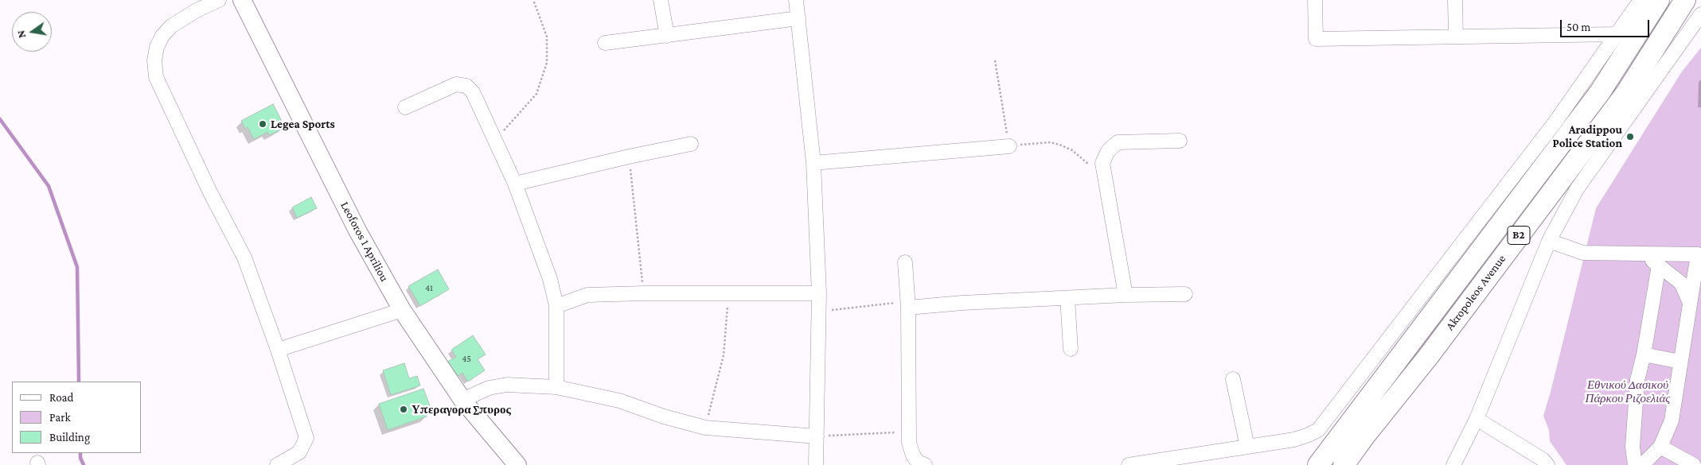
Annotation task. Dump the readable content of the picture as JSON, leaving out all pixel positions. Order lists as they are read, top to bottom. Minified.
{"streets":{"highway":["B2","Akropoleos Avenue"],"main road":["Leoforos 1 Apriliou"]},"parks":["Εθνικού Δασικού Πάρκου Ριζοελιάς"],"places":["Legea Sports","Aradippou Police Station","Υπεραγορα Σπυρος"],"house_numbers":["41","45"],"legend":["Road","Park","Building"],"scale_bar":"50 m","north":"left"}
